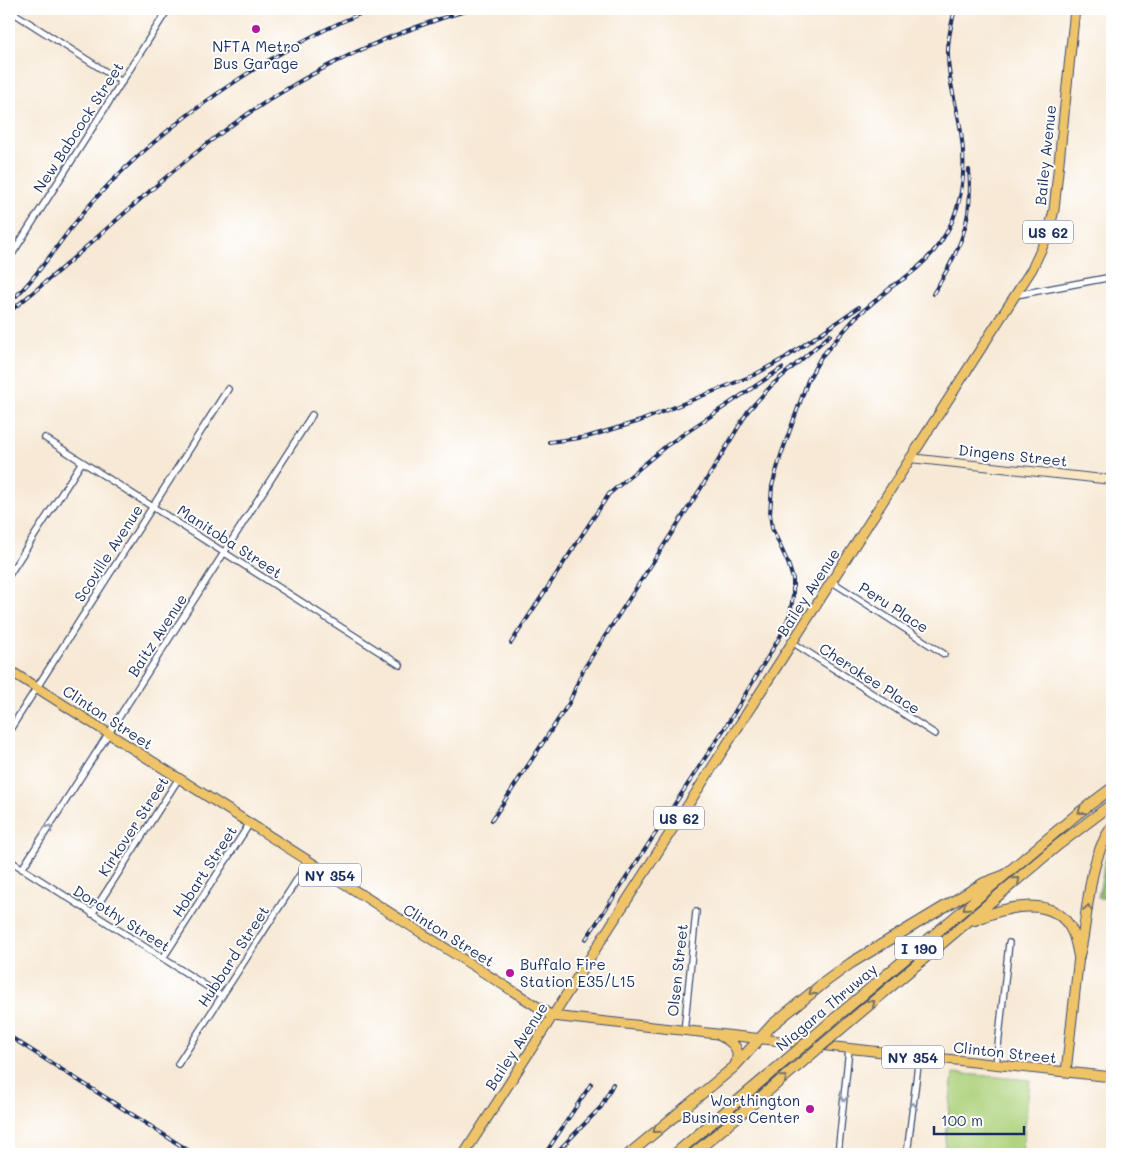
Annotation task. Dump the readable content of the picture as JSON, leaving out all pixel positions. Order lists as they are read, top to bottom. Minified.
{"streets":{"highway":["I 190","Niagara Thruway"],"main road":["Bailey Avenue","US 62","Clinton Street","NY 354"],"street":["New Babcock Street","Dingens Street","Manitoba Street","Scoville Avenue","Peru Place","Baitz Avenue","Cherokee Place","Kirkover Street","Hobart Street","Dorothy Street","Hubbard Street","Olsen Street"]},"crossings":[["Bailey Avenue","Dingens Street"],["Bailey Avenue","Peru Place"],["Bailey Avenue","Cherokee Place"],["Bailey Avenue","Clinton Street"],["Manitoba Street","Scoville Avenue"],["Manitoba Street","Baitz Avenue"],["Scoville Avenue","Clinton Street"],["Baitz Avenue","Clinton Street"],["Baitz Avenue","Dorothy Street"],["Clinton Street","Kirkover Street"],["Clinton Street","Hobart Street"],["Clinton Street","Hubbard Street"],["Clinton Street","Olsen Street"],["Kirkover Street","Dorothy Street"],["Hobart Street","Dorothy Street"],["Dorothy Street","Hubbard Street"]],"places":["NFTA Metro Bus Garage","Buffalo Fire Station E35/L15","Worthington Business Center"],"scale_bar":"100 m"}
